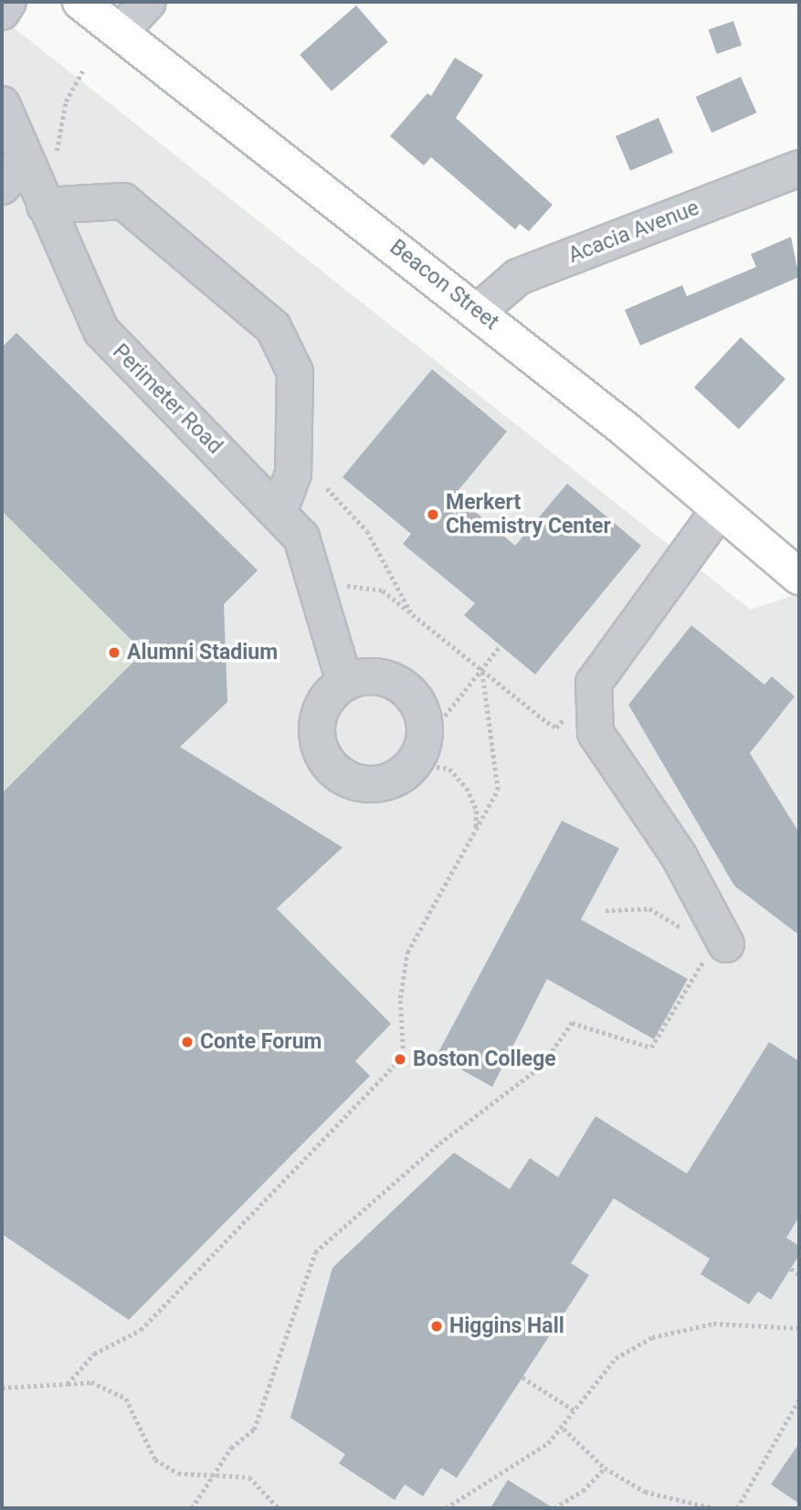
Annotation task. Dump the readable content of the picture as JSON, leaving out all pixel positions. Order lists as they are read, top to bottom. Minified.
{"streets":{"main road":["Beacon Street"],"street":["Acacia Avenue","Perimeter Road"]},"crossings":[["Acacia Avenue","Beacon Street"]],"places":["Merkert Chemistry Center","Alumni Stadium","Conte Forum","Boston College","Higgins Hall"]}
